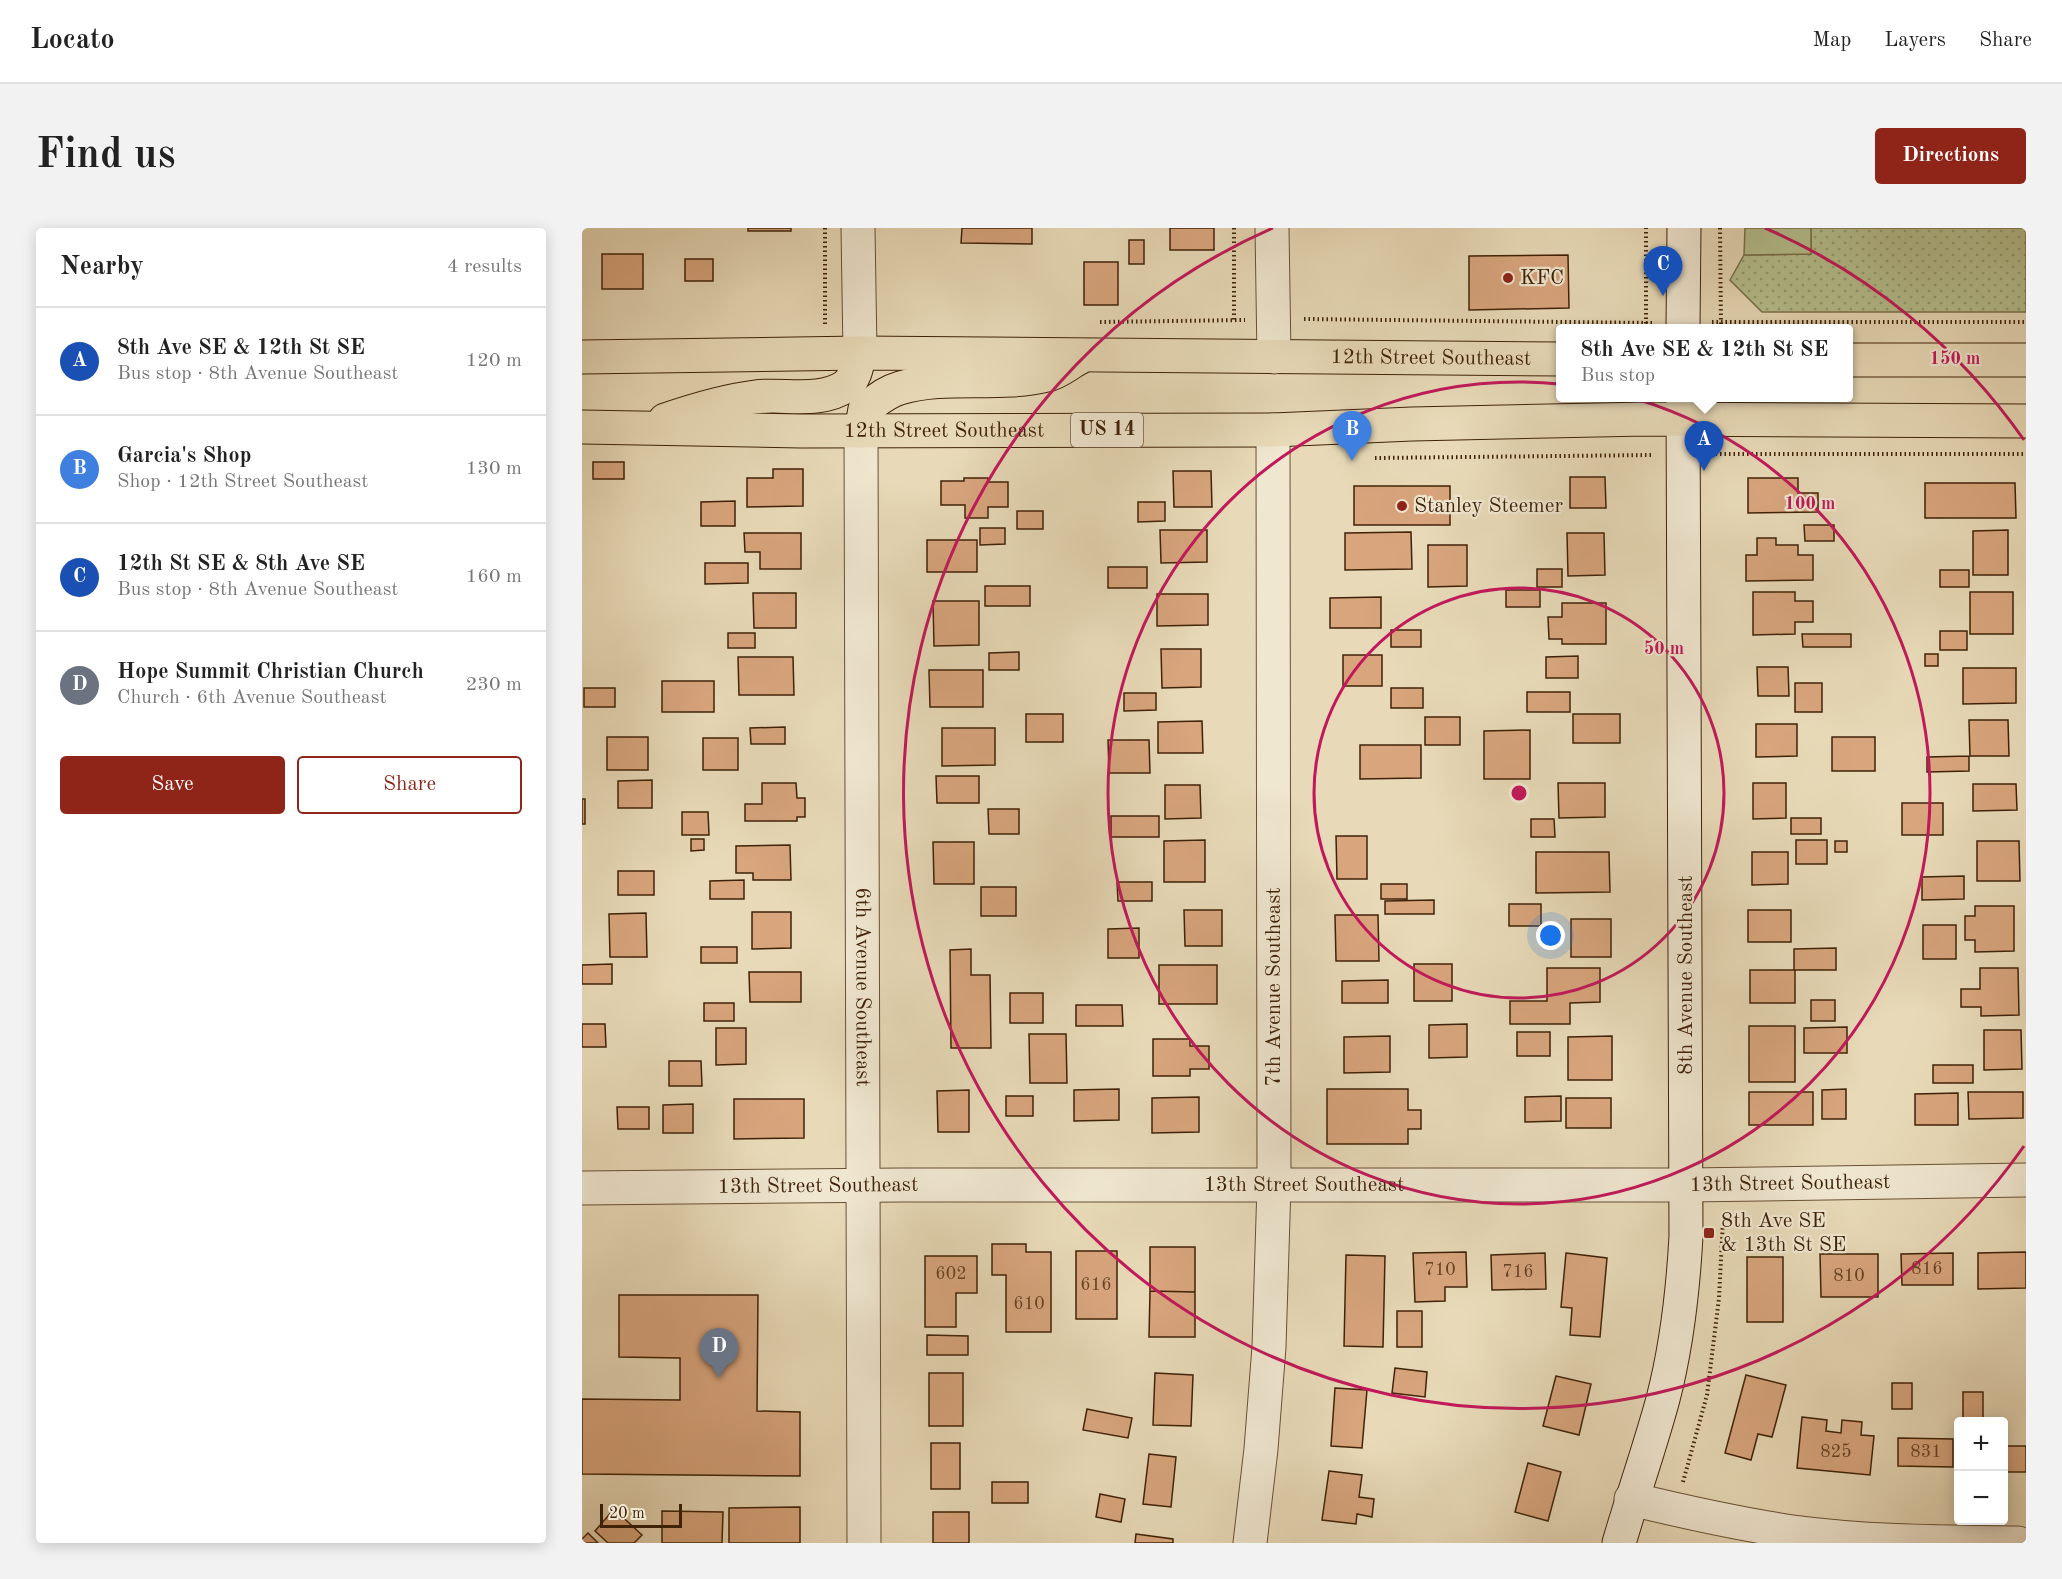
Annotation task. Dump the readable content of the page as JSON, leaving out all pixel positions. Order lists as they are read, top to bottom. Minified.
{"streets":{"main road":["12th Street Southeast","US 14"],"street":["8th Avenue Southeast","6th Avenue Southeast","7th Avenue Southeast","13th Street Southeast"]},"crossings":[["12th Street Southeast","8th Avenue Southeast"],["12th Street Southeast","6th Avenue Southeast"],["12th Street Southeast","7th Avenue Southeast"],["8th Avenue Southeast","13th Street Southeast"],["6th Avenue Southeast","13th Street Southeast"],["7th Avenue Southeast","13th Street Southeast"]],"places":{"other":["KFC","Stanley Steemer"],"transit":["8th Ave SE & 13th St SE"]},"house_numbers":["816","710","716","602","810","616","610","825","831"],"scale_bar":"20 m","page":{"header":"Locato","nav":["Map","Layers","Share"],"buttons":["Directions",["Save","Share"]],"title":"Find us","heading":["Nearby","4 results"],"pins":["C","B","A","D"],"list":[{"mark":"A","name":"8th Ave SE & 12th St SE","note":"Bus stop · 8th Avenue Southeast","value":"120 m"},{"mark":"B","name":"Garcia's Shop","note":"Shop · 12th Street Southeast","value":"130 m"},{"mark":"C","name":"12th St SE & 8th Ave SE","note":"Bus stop · 8th Avenue Southeast","value":"160 m"},{"mark":"D","name":"Hope Summit Christian Church","note":"Church · 6th Avenue Southeast","value":"230 m"}],"popup":["8th Ave SE & 12th St SE","Bus stop"],"map_buttons":["+","−"],"scale":"20 m"},"rings":["150 m","100 m","50 m"]}
